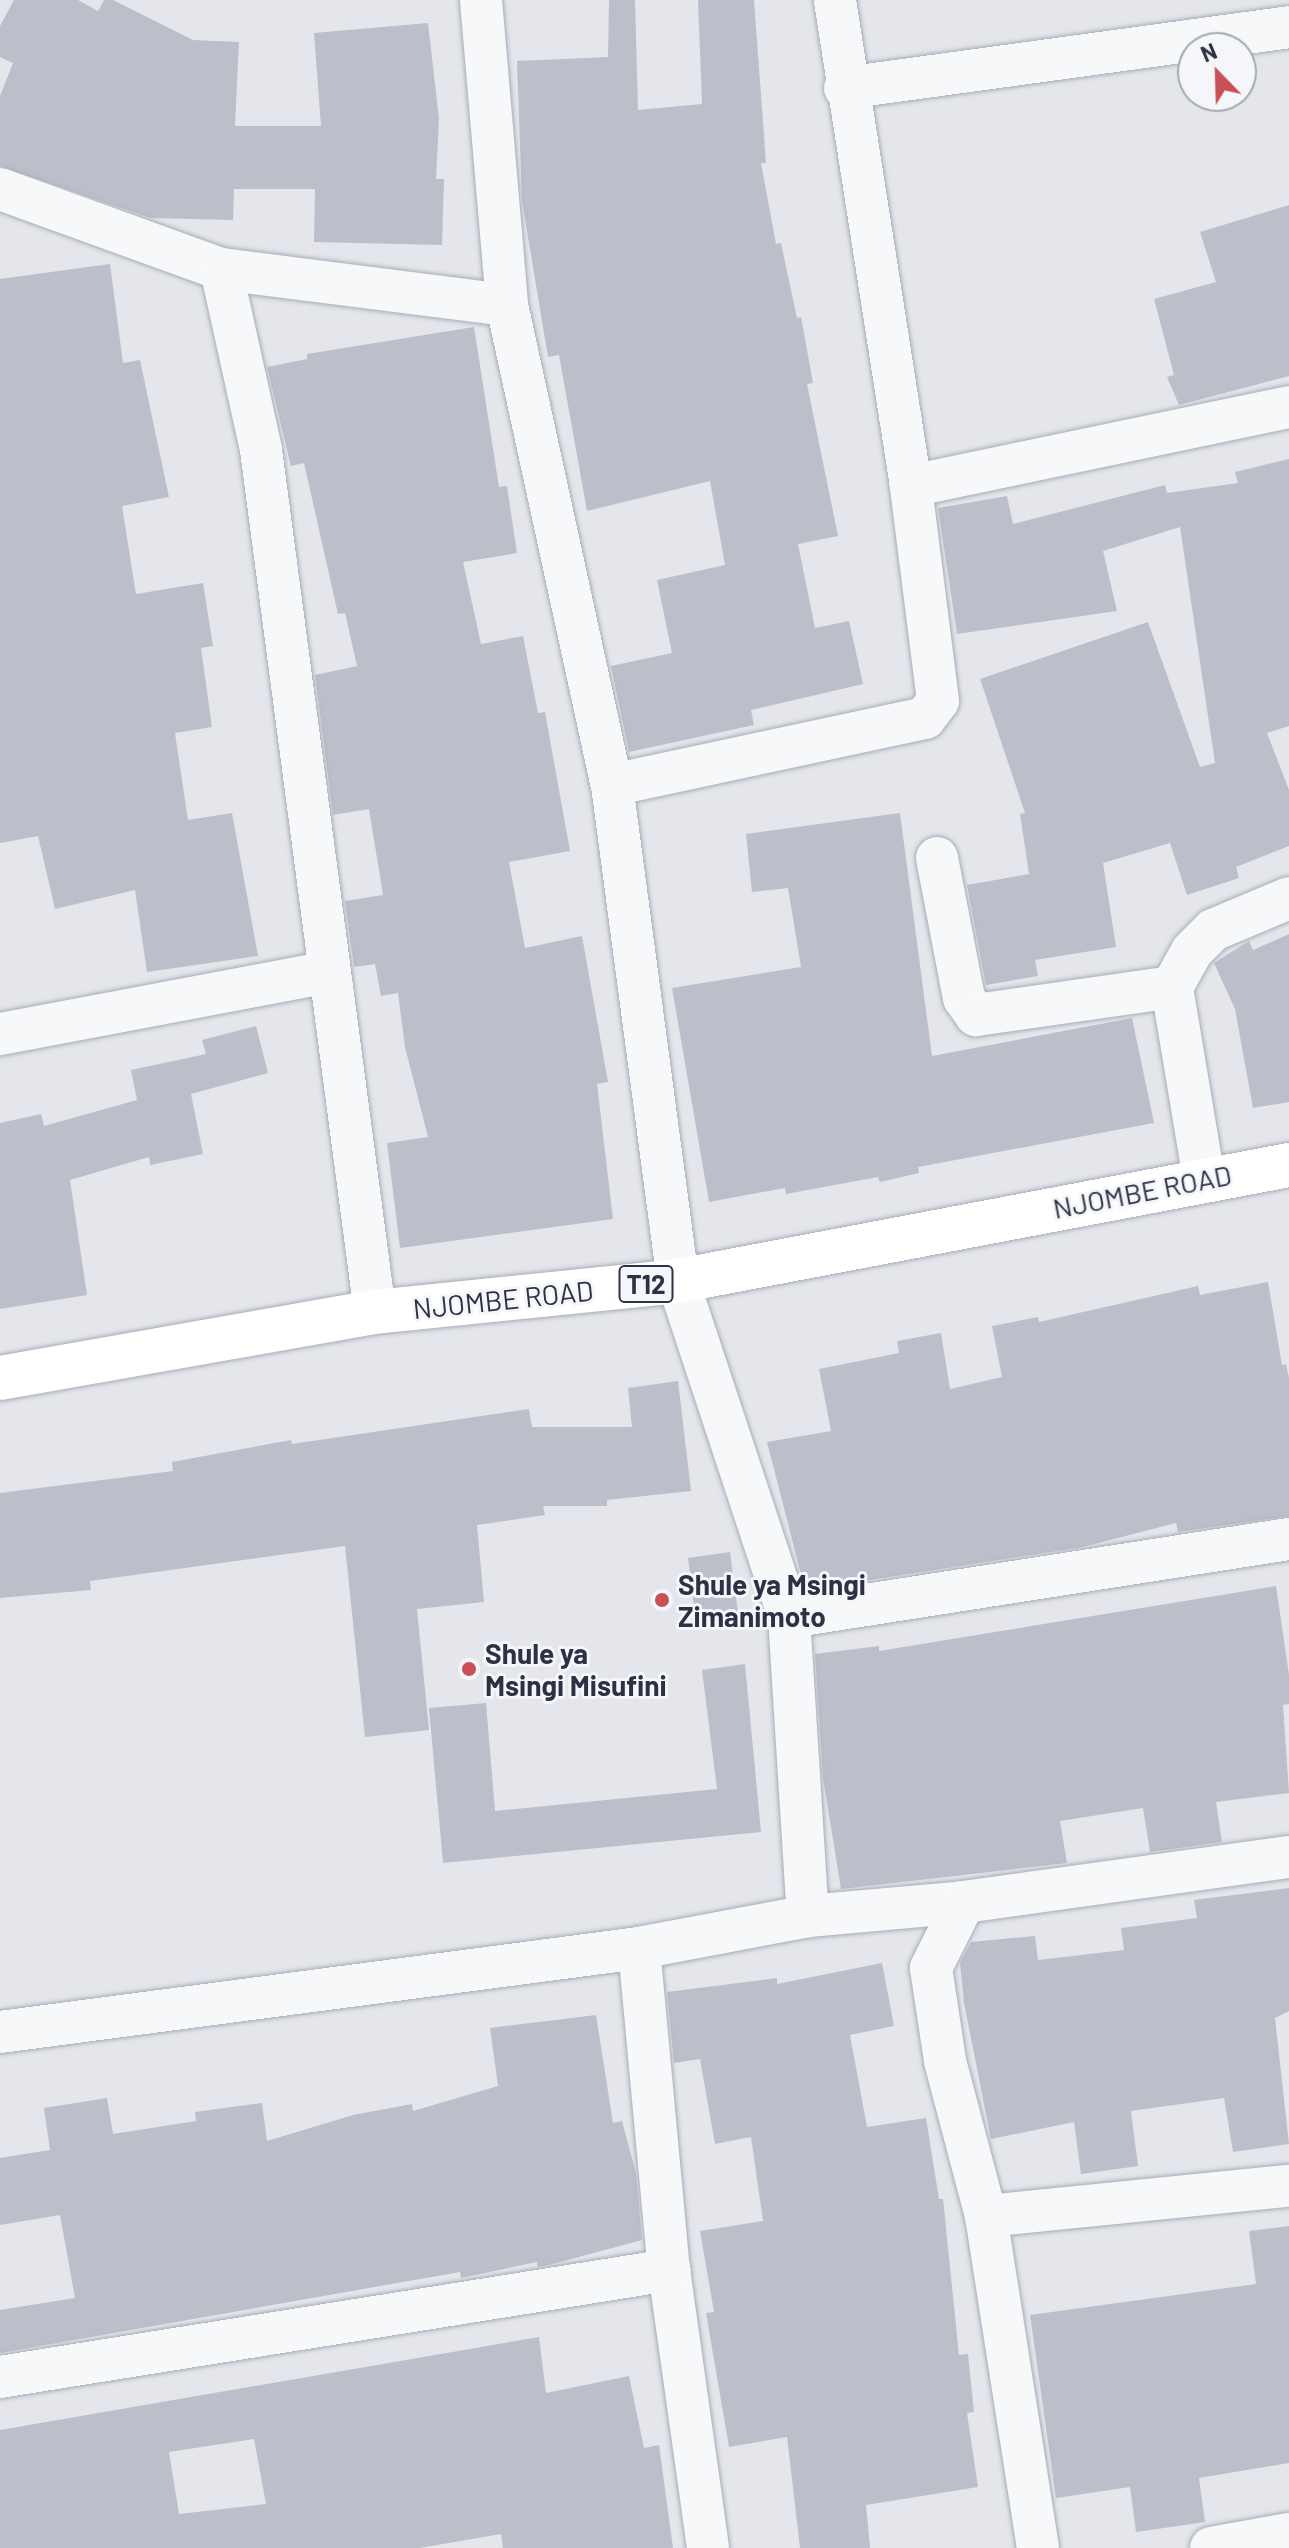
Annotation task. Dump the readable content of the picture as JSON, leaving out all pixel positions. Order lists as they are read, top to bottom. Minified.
{"streets":{"highway":["NJOMBE ROAD","T12"]},"places":["Shule ya Msingi Zimanimoto","Shule ya Msingi Misufini"],"north":"top left"}
